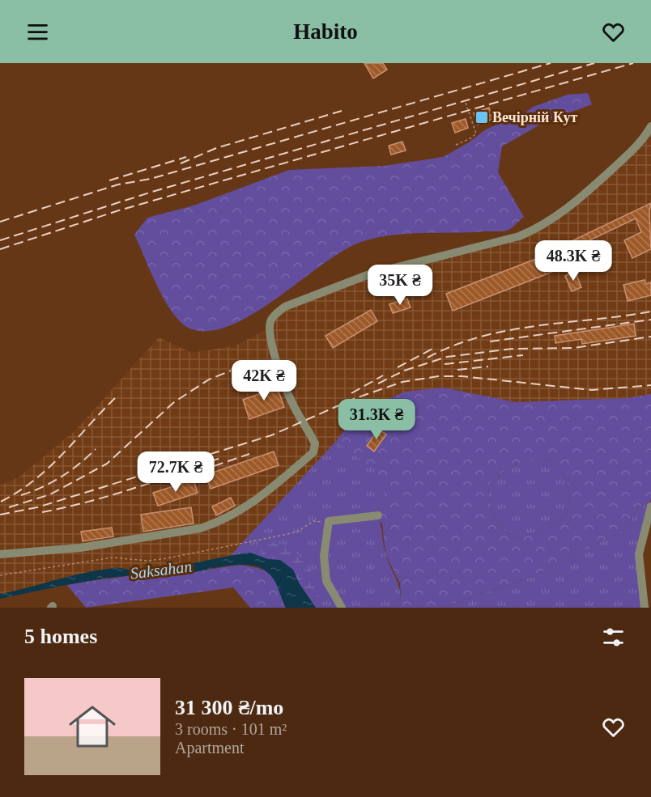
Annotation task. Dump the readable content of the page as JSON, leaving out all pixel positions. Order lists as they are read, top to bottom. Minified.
{"water":["Saksahan"],"places":{"transit":["Вечірній Кут"]},"page":{"header":"Habito","price":["48.3K ₴","35K ₴","42K ₴","31.3K ₴","72.7K ₴"],"heading":"5 homes","list":[{"name":"31 300 ₴/mo","note":"3 rooms · 101 m² · Apartment"}]}}
